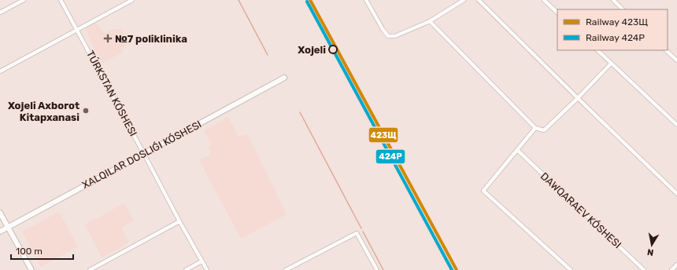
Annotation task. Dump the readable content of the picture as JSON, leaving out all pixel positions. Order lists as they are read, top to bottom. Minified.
{"streets":{"street":["TÚRKSTAN KÓSHESI","DAWQARAEV KÓSHESI"]},"places":{"health":["№7 poliklinika"],"other":["Xojeli","Xojeli Axborot Kitapxanasi"]},"lines":["rail line 423Щ","rail line 424Р"],"legend":["Railway 423Щ","Railway 424Р"],"scale_bar":"100 m","north":"bottom"}
